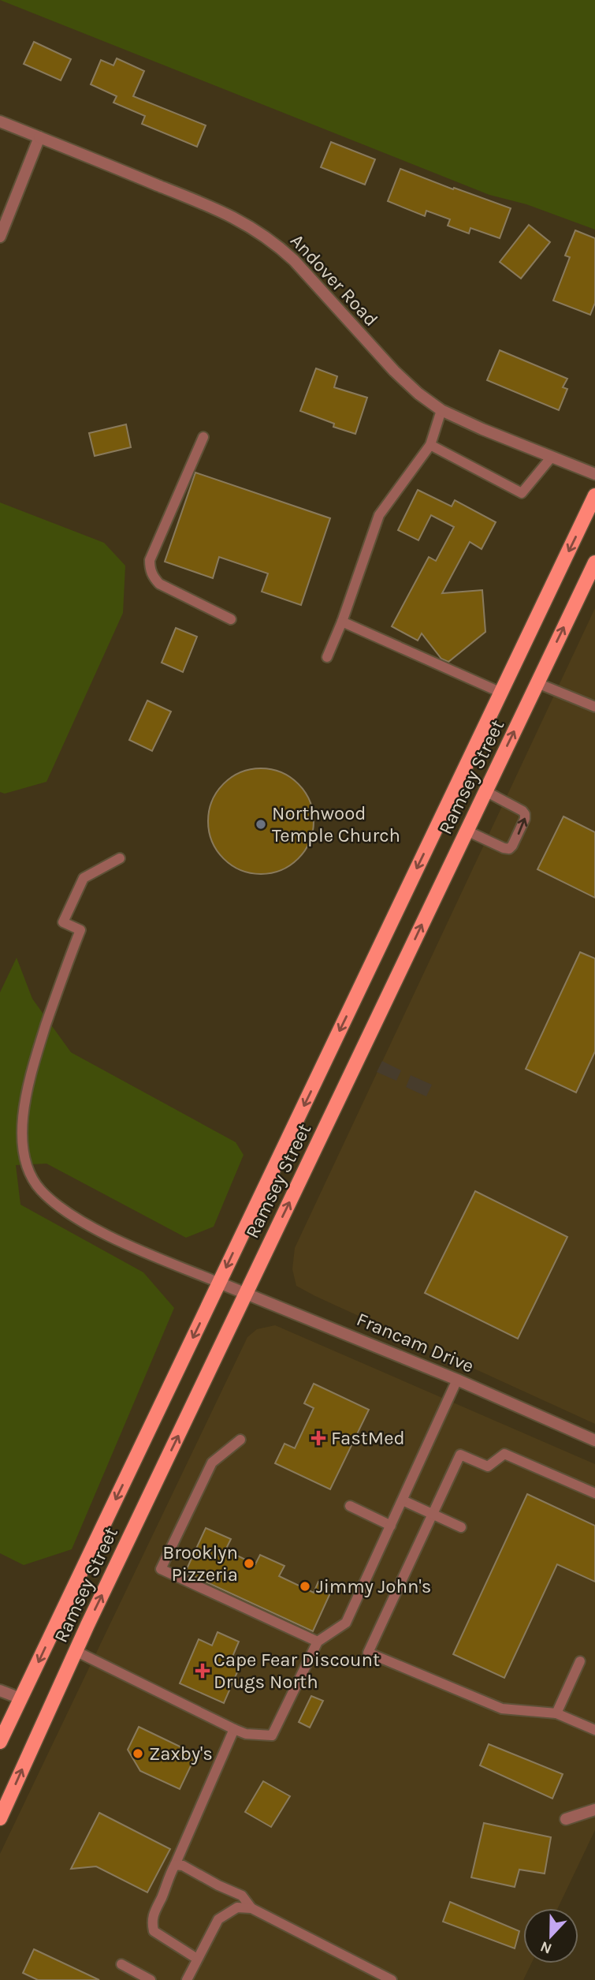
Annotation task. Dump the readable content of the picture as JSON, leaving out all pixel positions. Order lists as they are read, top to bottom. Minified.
{"streets":{"main road":["Ramsey Street"],"street":["Andover Road","Francam Drive"]},"crossings":[["Ramsey Street","Francam Drive"]],"places":{"other":["Northwood Temple Church","Brooklyn Pizzeria","Jimmy John's","Zaxby's"],"health":["FastMed","Cape Fear Discount Drugs North"]},"north":"bottom"}
